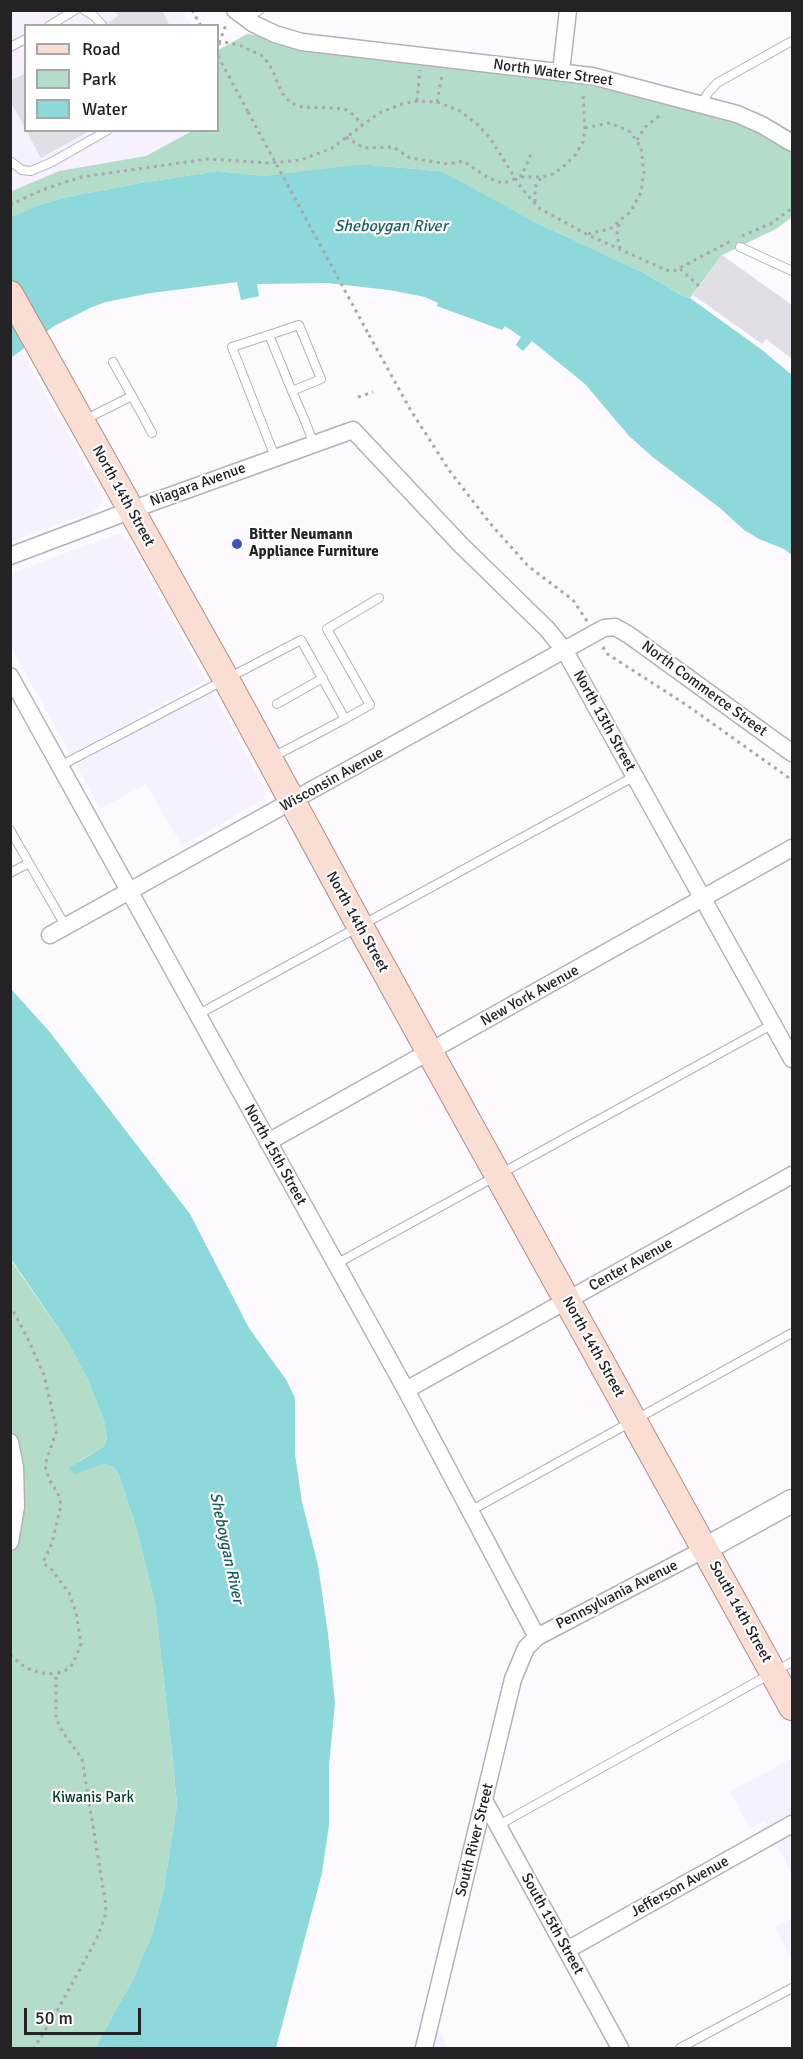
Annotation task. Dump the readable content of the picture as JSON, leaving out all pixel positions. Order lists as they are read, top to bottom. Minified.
{"streets":{"main road":["North 14th Street","South 14th Street"],"street":["North Water Street","Niagara Avenue","North Commerce Street","North 13th Street","Wisconsin Avenue","New York Avenue","North 15th Street","Center Avenue","Pennsylvania Avenue","South River Street","Jefferson Avenue","South 15th Street"]},"crossings":[["Niagara Avenue","North 14th Street"],["Niagara Avenue","North 13th Street"],["North 14th Street","Wisconsin Avenue"],["North 14th Street","New York Avenue"],["North 14th Street","Center Avenue"],["North 14th Street","Pennsylvania Avenue"],["North 14th Street","South 14th Street"],["North Commerce Street","Wisconsin Avenue"],["North 13th Street","Wisconsin Avenue"],["North 13th Street","New York Avenue"],["Wisconsin Avenue","North 15th Street"],["New York Avenue","North 15th Street"],["North 15th Street","Center Avenue"],["North 15th Street","Pennsylvania Avenue"],["North 15th Street","South River Street"],["Pennsylvania Avenue","South 14th Street"],["Pennsylvania Avenue","South River Street"],["South River Street","South 15th Street"],["Jefferson Avenue","South 15th Street"]],"water":["Sheboygan River"],"parks":["Kiwanis Park"],"places":["Bitter Neumann Appliance Furniture"],"legend":["Road","Park","Water"],"scale_bar":"50 m"}
